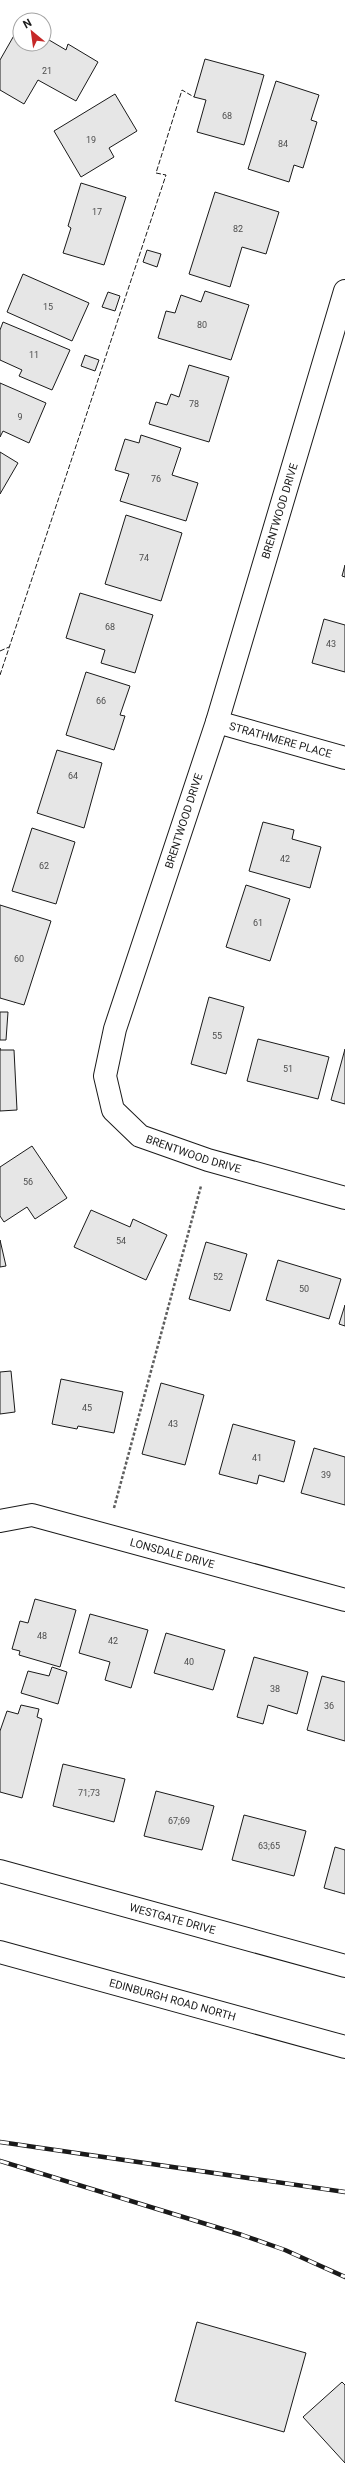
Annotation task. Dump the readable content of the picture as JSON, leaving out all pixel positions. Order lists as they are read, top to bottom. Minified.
{"streets":{"street":["BRENTWOOD DRIVE","STRATHMERE PLACE","LONSDALE DRIVE","WESTGATE DRIVE","EDINBURGH ROAD NORTH"]},"crossings":[["BRENTWOOD DRIVE","STRATHMERE PLACE"]],"house_numbers":["21","68","19","84","17","82","15","80","11","78","9","76","74","68","43","66","64","42","62","61","60","55","51","56","54","52","50","45","43","41","39","48","42","40","38","36","71;73","67;69","63;65"],"north":"top left"}
